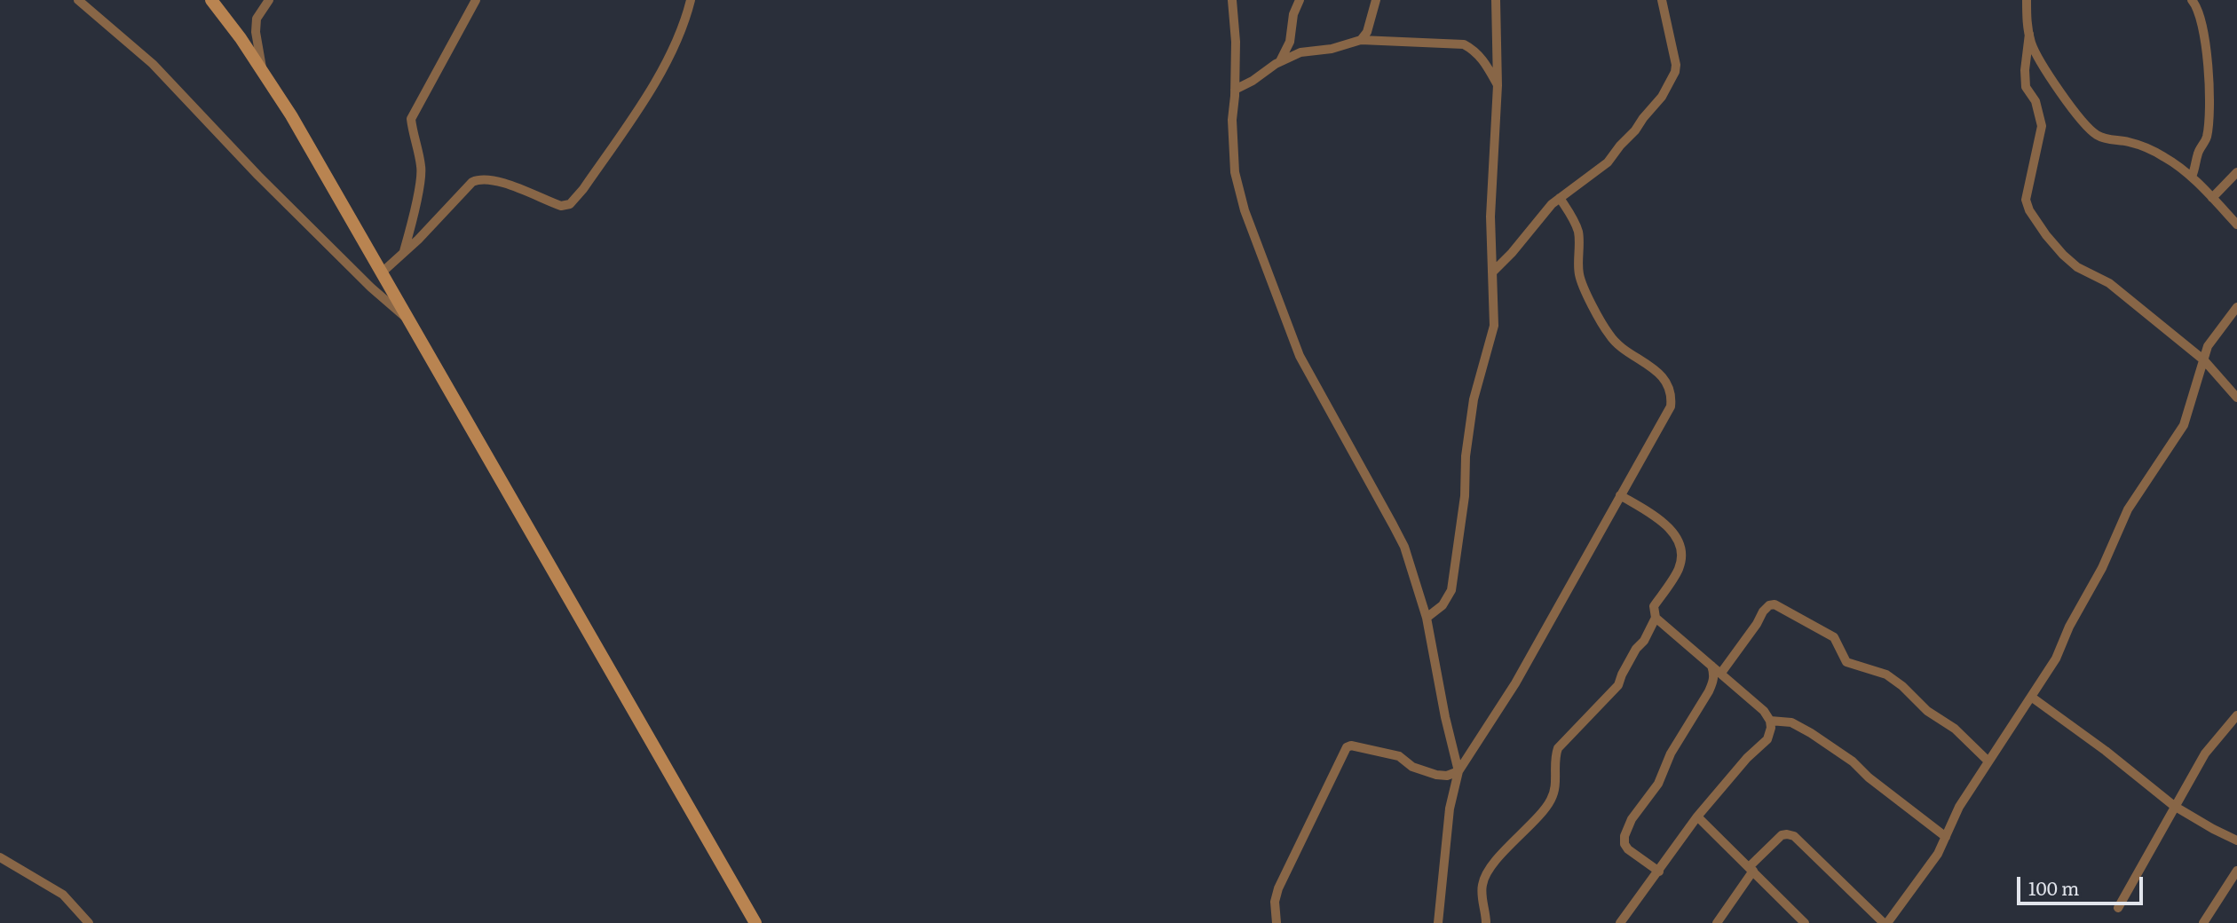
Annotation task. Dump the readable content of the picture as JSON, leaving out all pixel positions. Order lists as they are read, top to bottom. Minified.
{"scale_bar":"100 m"}
